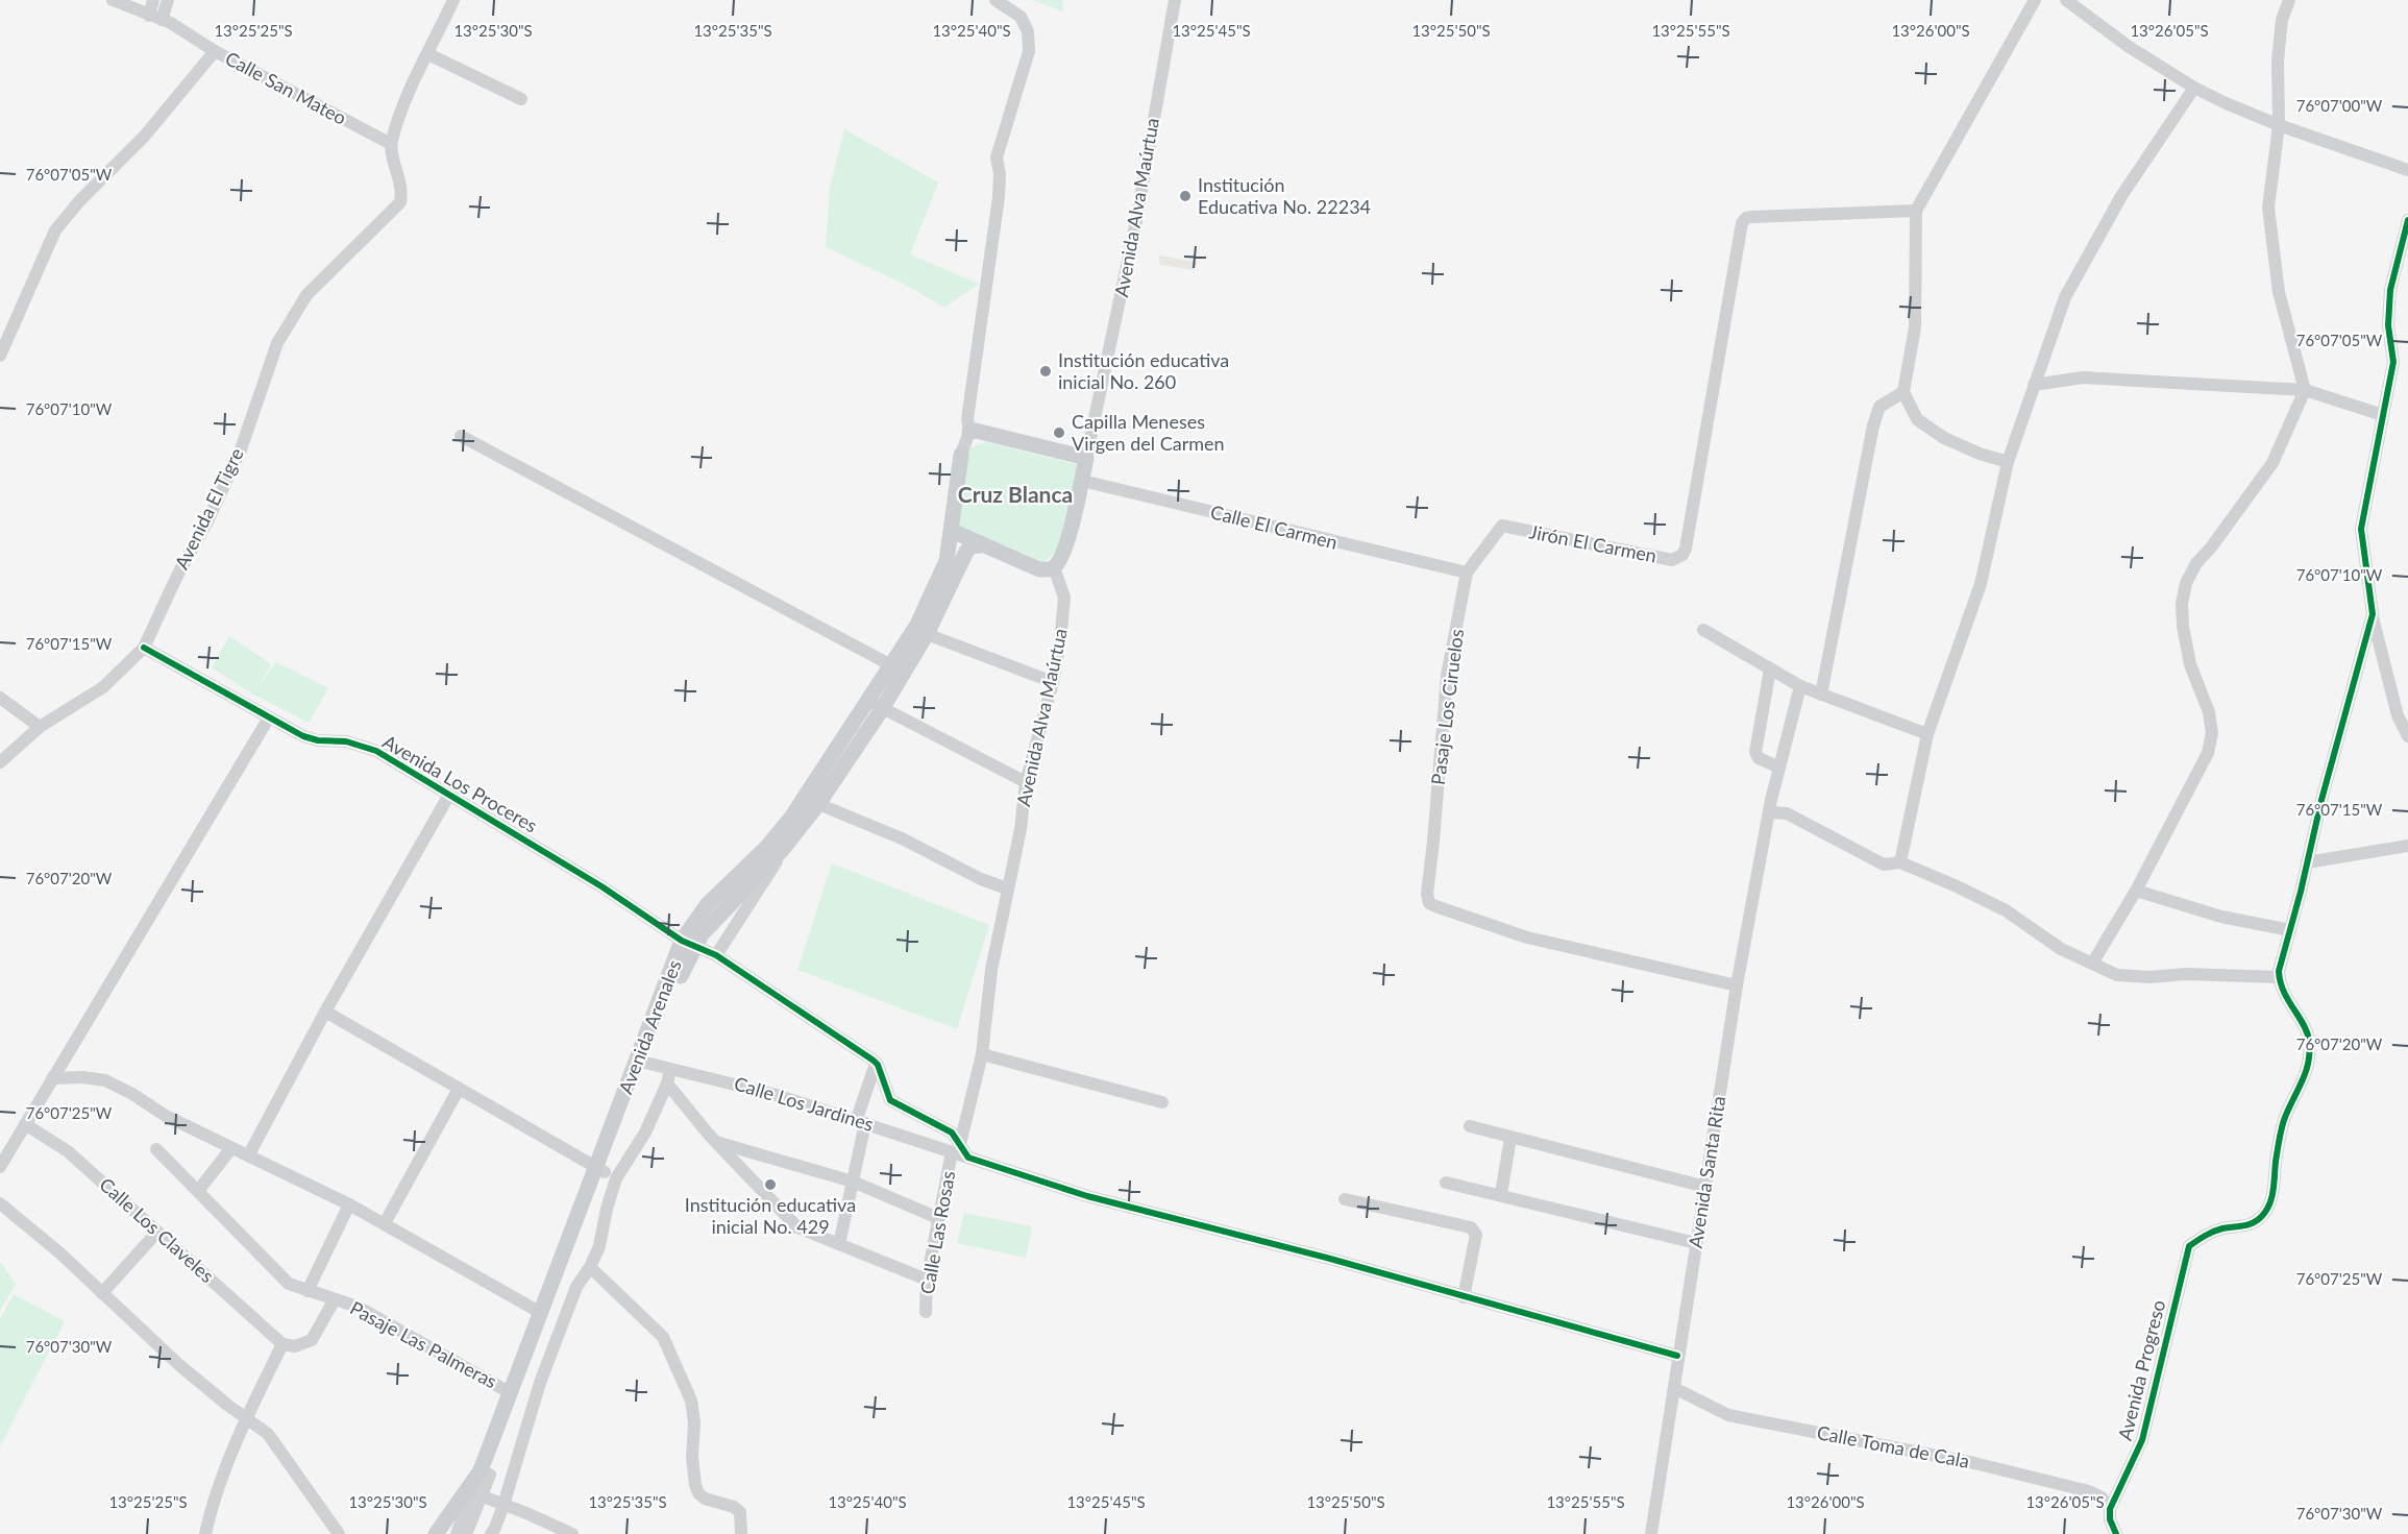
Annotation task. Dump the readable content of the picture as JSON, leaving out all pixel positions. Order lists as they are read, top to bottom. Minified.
{"streets":{"main road":["Avenida Alva Maúrtua","Avenida Arenales"],"street":["Calle San Mateo","Avenida El Tigre","Calle El Carmen","Jirón El Carmen","Pasaje Los Ciruelos","Avenida Los Proceres","Calle Los Jardines","Avenida Santa Rita","Calle Los Claveles","Calle Las Rosas","Pasaje Las Palmeras","Avenida Progreso","Calle Toma de Cala"]},"crossings":[["Calle San Mateo","Avenida El Tigre"],["Avenida Alva Maúrtua","Calle El Carmen"],["Avenida Alva Maúrtua","Calle Los Jardines"],["Avenida Alva Maúrtua","Calle Las Rosas"],["Avenida El Tigre","Avenida Los Proceres"],["Calle El Carmen","Pasaje Los Ciruelos"],["Jirón El Carmen","Pasaje Los Ciruelos"],["Pasaje Los Ciruelos","Avenida Santa Rita"],["Avenida Los Proceres","Avenida Arenales"],["Avenida Arenales","Calle Los Jardines"],["Avenida Arenales","Pasaje Las Palmeras"],["Calle Los Jardines","Avenida Santa Rita"],["Calle Los Jardines","Calle Las Rosas"],["Avenida Santa Rita","Calle Toma de Cala"],["Avenida Progreso","Calle Toma de Cala"]],"districts":["Cruz Blanca"],"places":["Institución Educativa No. 22234","Institución educativa inicial No. 260","Capilla Meneses Virgen del Carmen","Institución educativa inicial No. 429"],"coordinates":["13°25'25\"S","13°25'30\"S","13°25'35\"S","13°25'40\"S","13°25'45\"S","13°25'50\"S","13°25'55\"S","13°26'00\"S","13°26'05\"S","76°07'00\"W","76°07'05\"W","76°07'10\"W","76°07'15\"W","76°07'20\"W","76°07'25\"W","76°07'30\"W"]}
